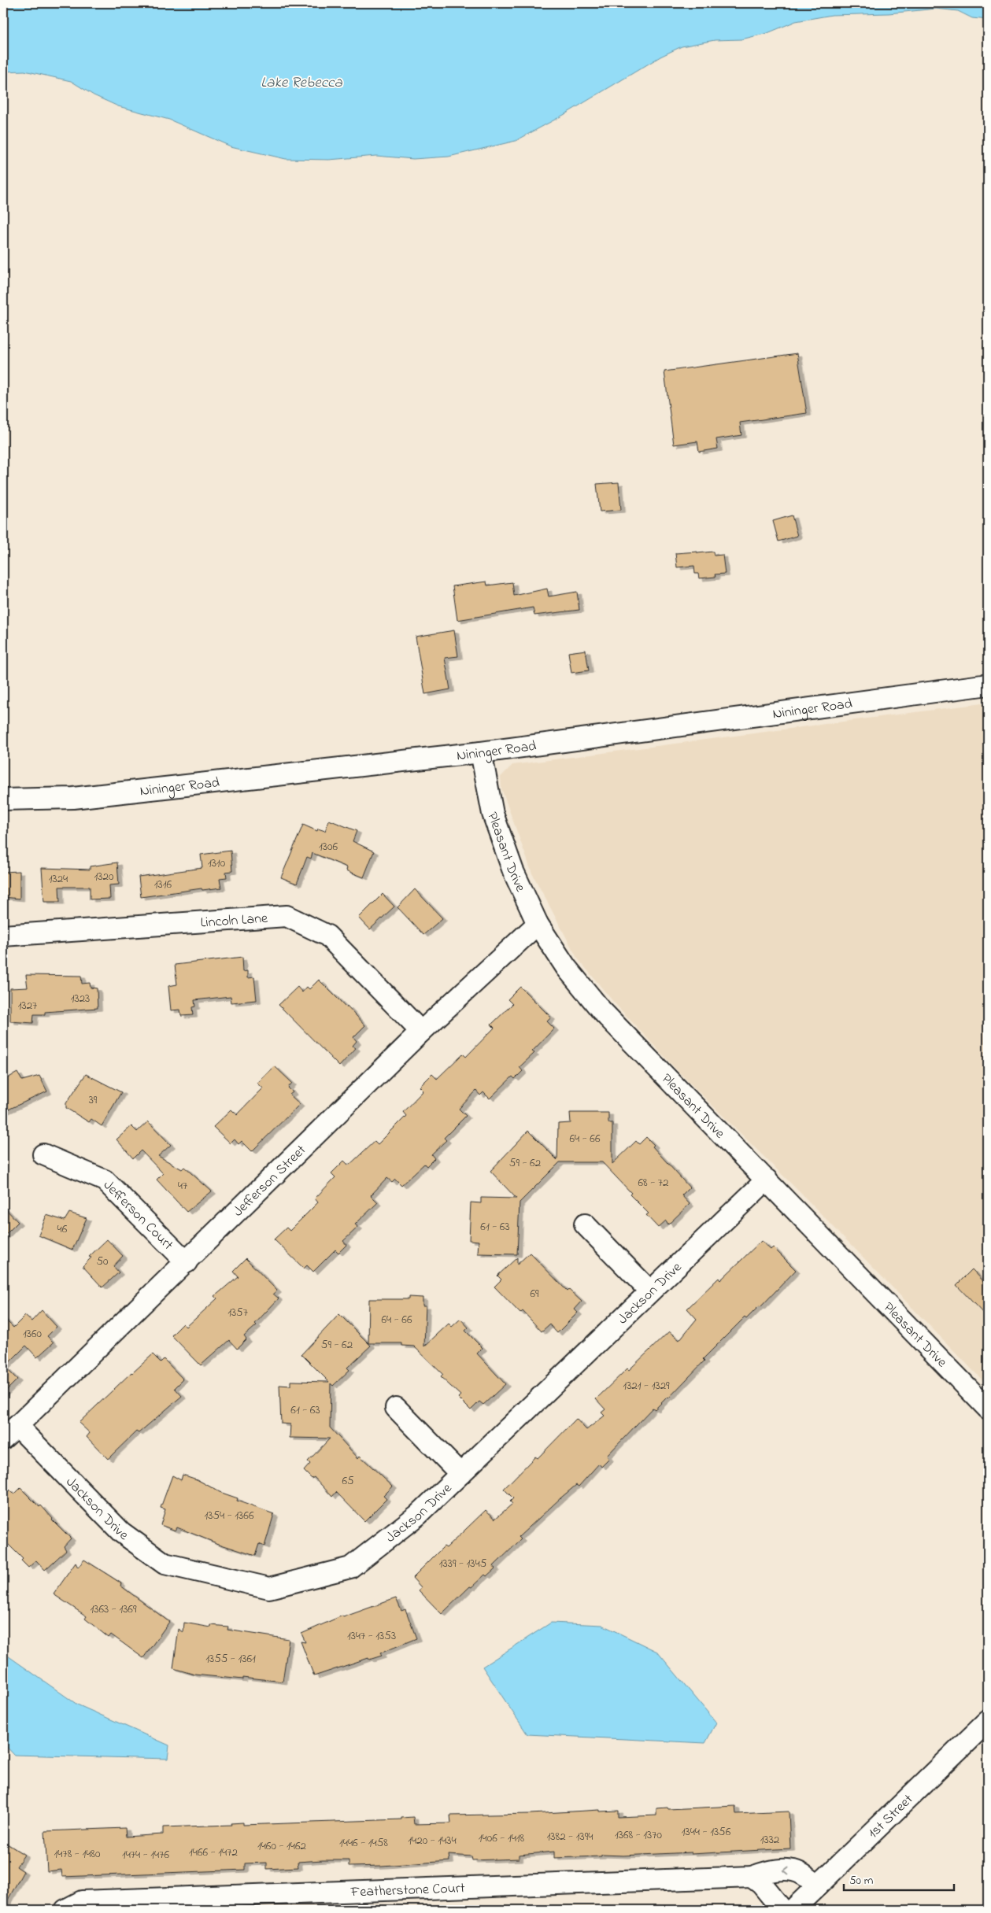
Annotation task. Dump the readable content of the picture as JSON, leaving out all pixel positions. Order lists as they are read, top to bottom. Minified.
{"streets":{"street":["Nininger Road","Pleasant Drive","Lincoln Lane","Jefferson Street","Jefferson Court","Jackson Drive","1st Street","Featherstone Court"]},"crossings":[["Nininger Road","Pleasant Drive"],["Pleasant Drive","Jefferson Street"],["Pleasant Drive","Jackson Drive"],["Lincoln Lane","Jefferson Street"],["Jefferson Street","Jefferson Court"],["Jefferson Street","Jackson Drive"],["1st Street","Featherstone Court"]],"water":["Lake Rebecca"],"house_numbers":["1306","1310","1320","1324","1316","1323","1327","39","64 - 66","59 - 62","68 - 72","47","61 - 63","46","50","69","1357","64 - 66","1360","59 - 62","1321 - 1329","61 - 63","65","1354 - 1366","1339 - 1345","1363 - 1369","1347 - 1353","1355 - 1361","1344 - 1356","1368 - 1370","1382 - 1394","1406 - 1418","1332","1420 - 1434","1446 - 1458","1460 - 1462","1466 - 1472","1478 - 1480","1474 - 1476"],"scale_bar":"50 m"}
